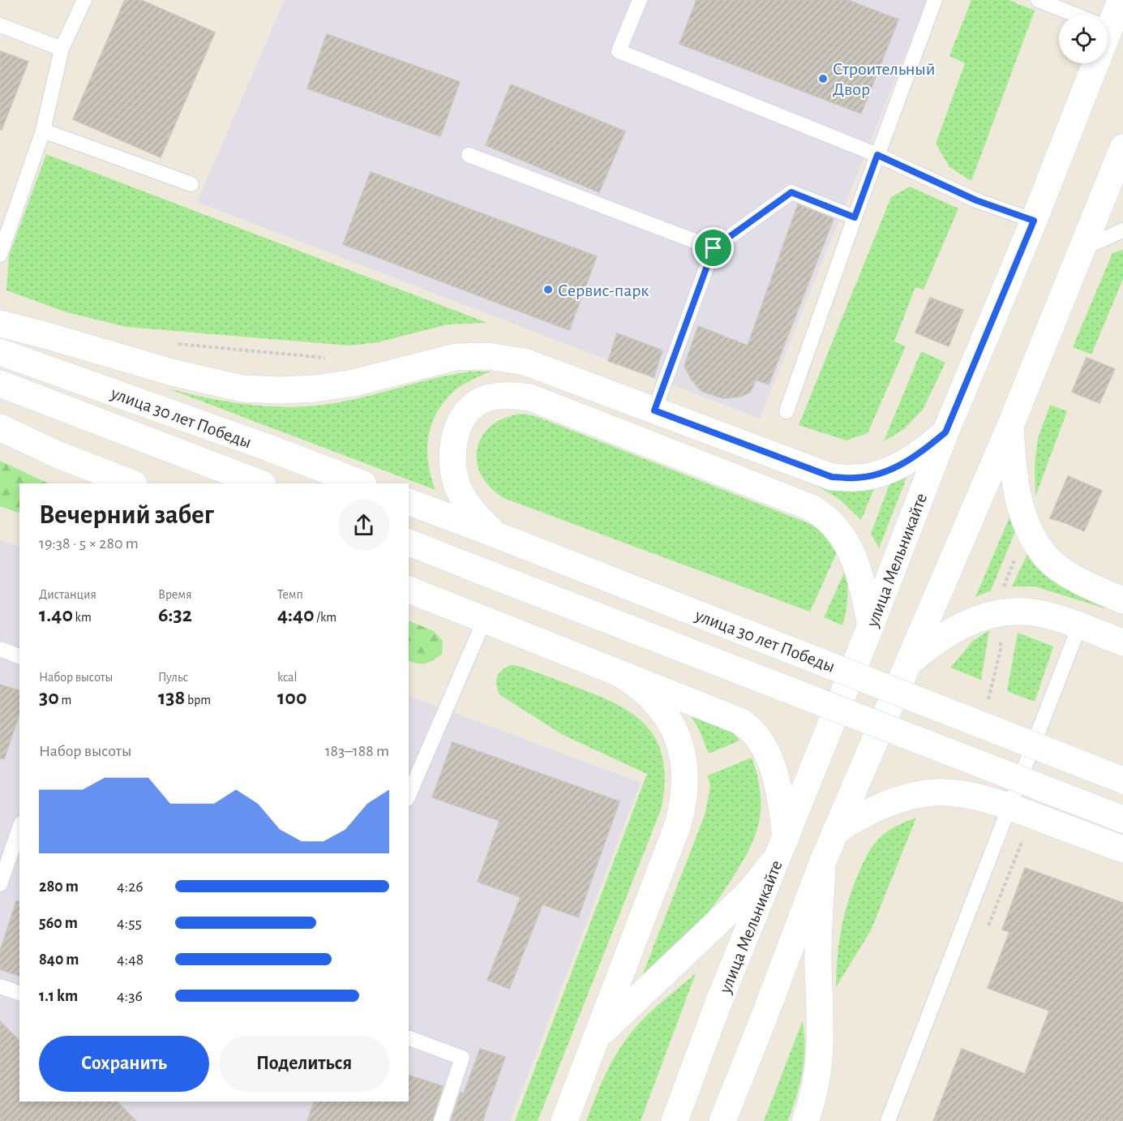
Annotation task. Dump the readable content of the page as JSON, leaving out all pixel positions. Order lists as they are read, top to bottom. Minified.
{"streets":{"street":["улица 30 лет Победы","улица Мельникайте"]},"places":["Строительный Двор","Сервис-парк"],"page":{"heading":["Вечерний забег","19:38 · 5 × 280 m"],"stats":[["Дистанция","1.40 km"],["Время","6:32"],["Темп","4:40 /km"],["Набор высоты","30 m"],["Пульс","138 bpm"],["kcal","100"]],"chart":["Набор высоты","183–188 m"],"list":[{"name":"280 m","note":"4:26"},{"name":"560 m","note":"4:55"},{"name":"840 m","note":"4:48"},{"name":"1.1 km","note":"4:36"}],"buttons":["Сохранить","Поделиться"]}}
